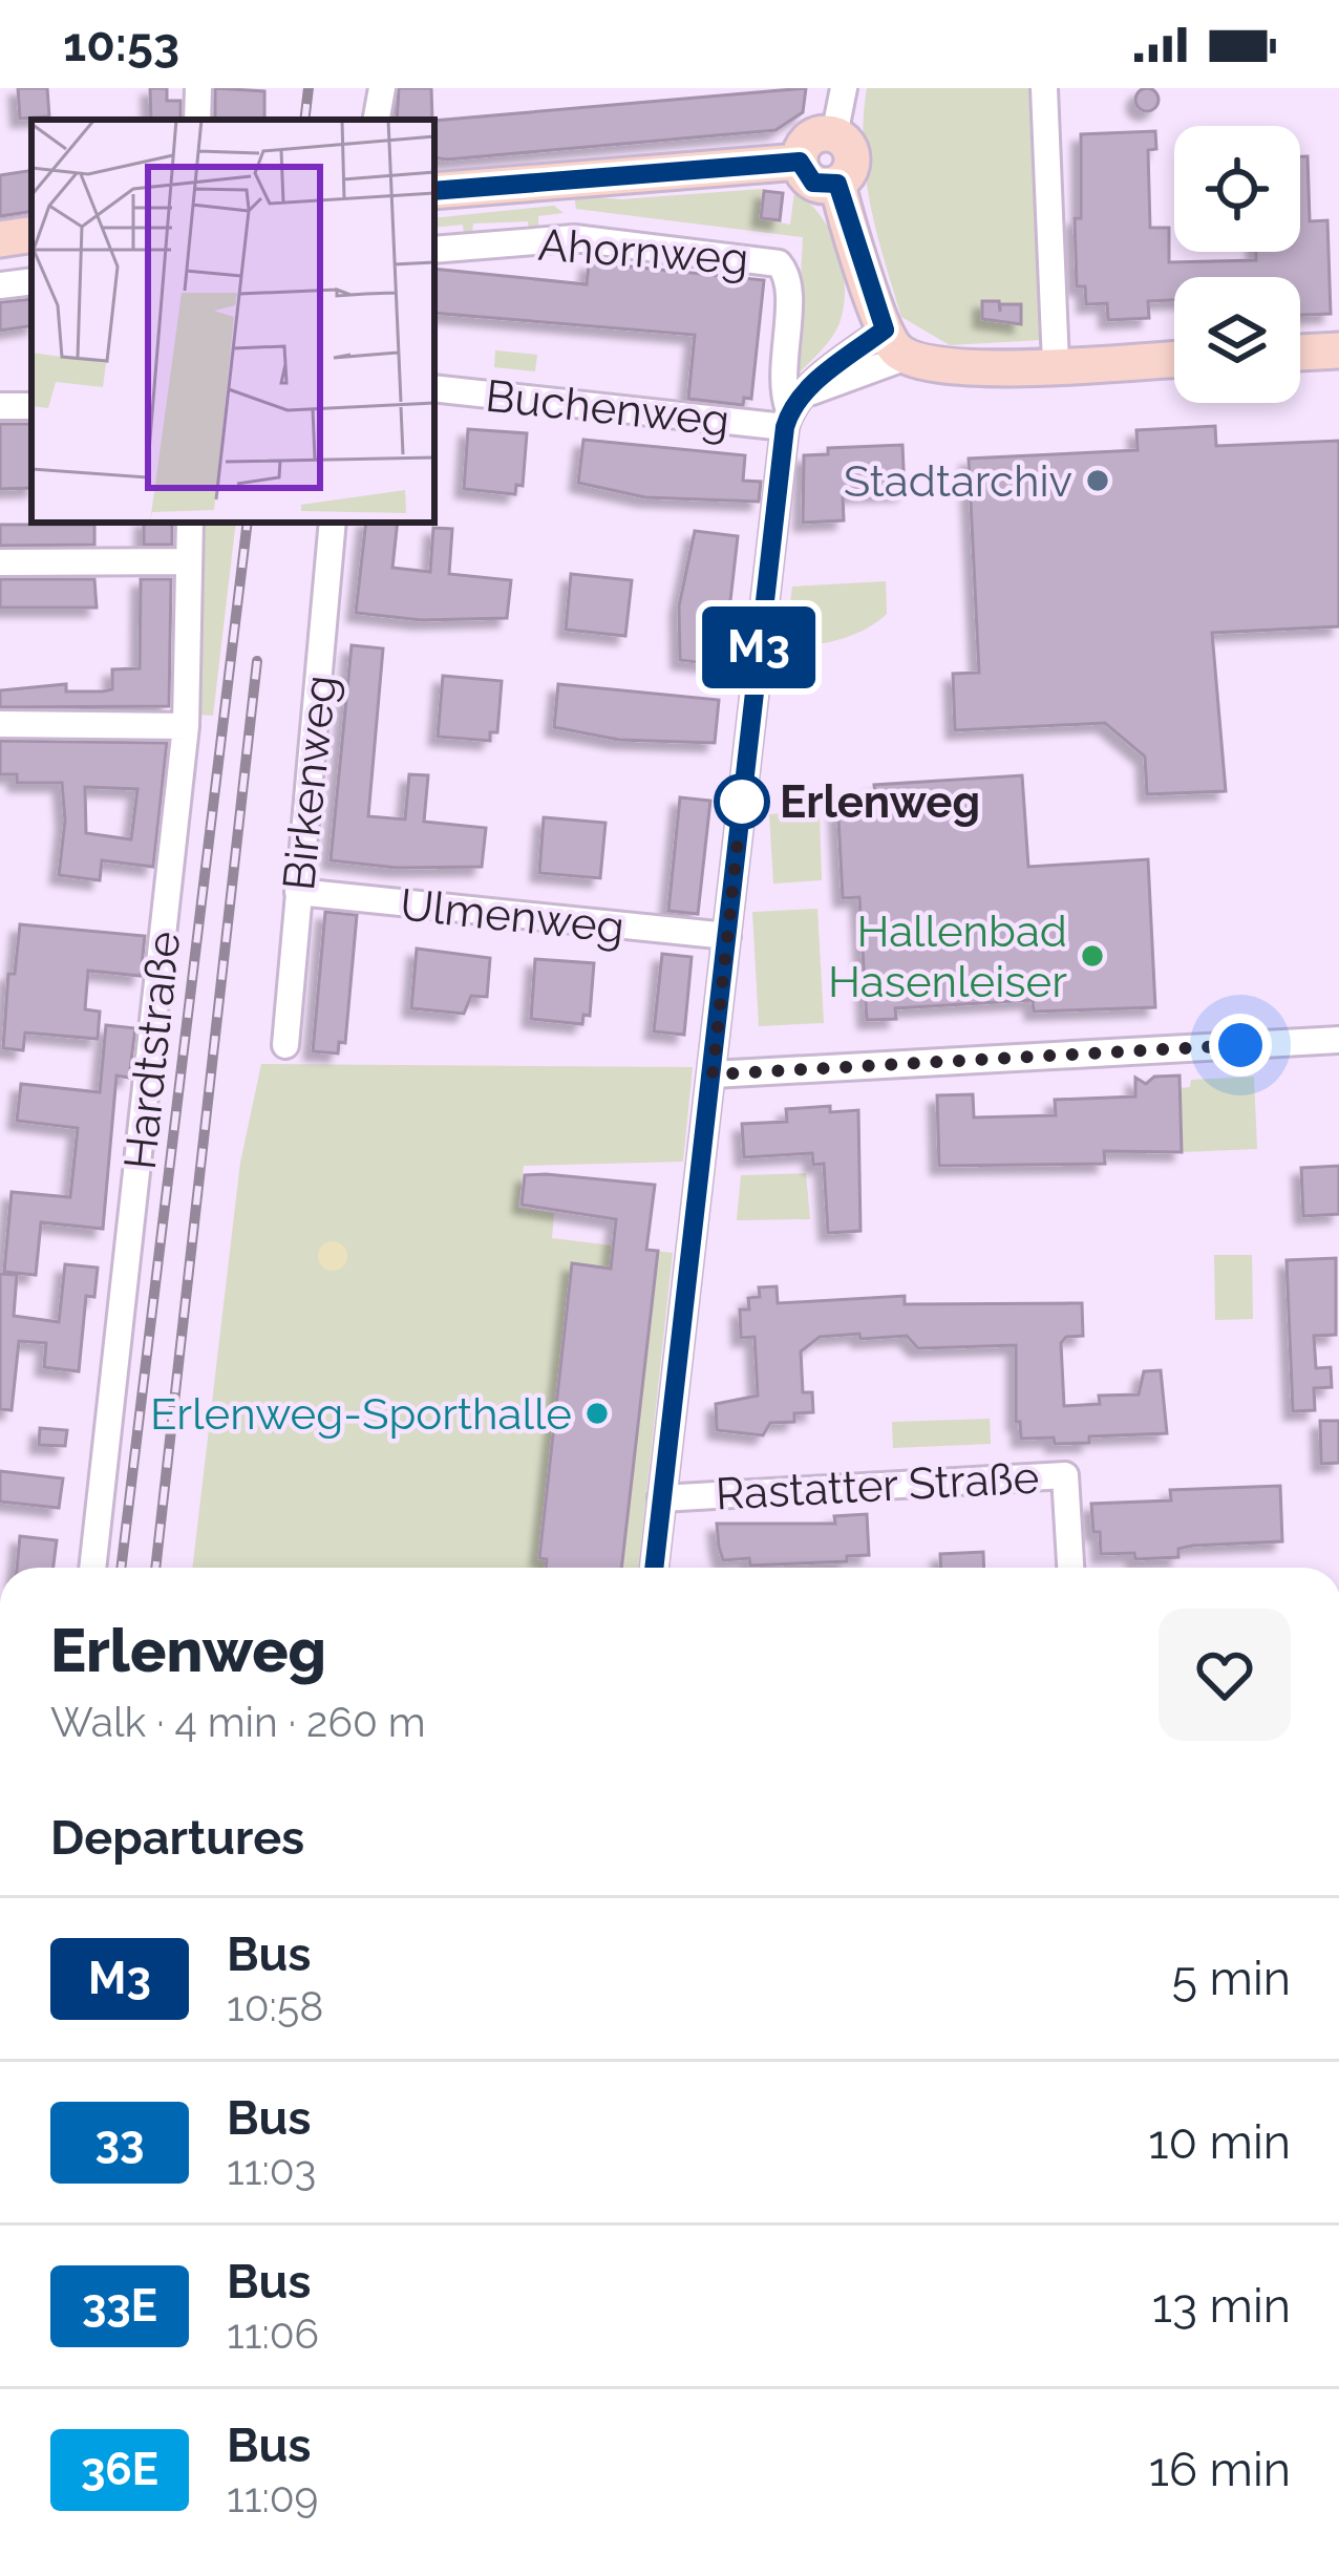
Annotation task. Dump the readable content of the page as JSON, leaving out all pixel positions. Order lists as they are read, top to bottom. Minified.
{"streets":{"street":["Ahornweg","Buchenweg","Birkenweg","Ulmenweg","Hardtstraße","Rastatter Straße"]},"crossings":[["Ahornweg","Buchenweg"],["Birkenweg","Ulmenweg"]],"places":["Stadtarchiv","Erlenweg","Hallenbad Hasenleiser","Erlenweg-Sporthalle"],"lines":["bus line M3"],"page":{"status":"10:53","on_map":"M3","heading":[["Erlenweg","Walk · 4 min · 260 m"],"Departures"],"list":[{"mark":"M3","name":"Bus","note":"10:58","value":"5 min"},{"mark":"33","name":"Bus","note":"11:03","value":"10 min"},{"mark":"33E","name":"Bus","note":"11:06","value":"13 min"},{"mark":"36E","name":"Bus","note":"11:09","value":"16 min"}]}}
